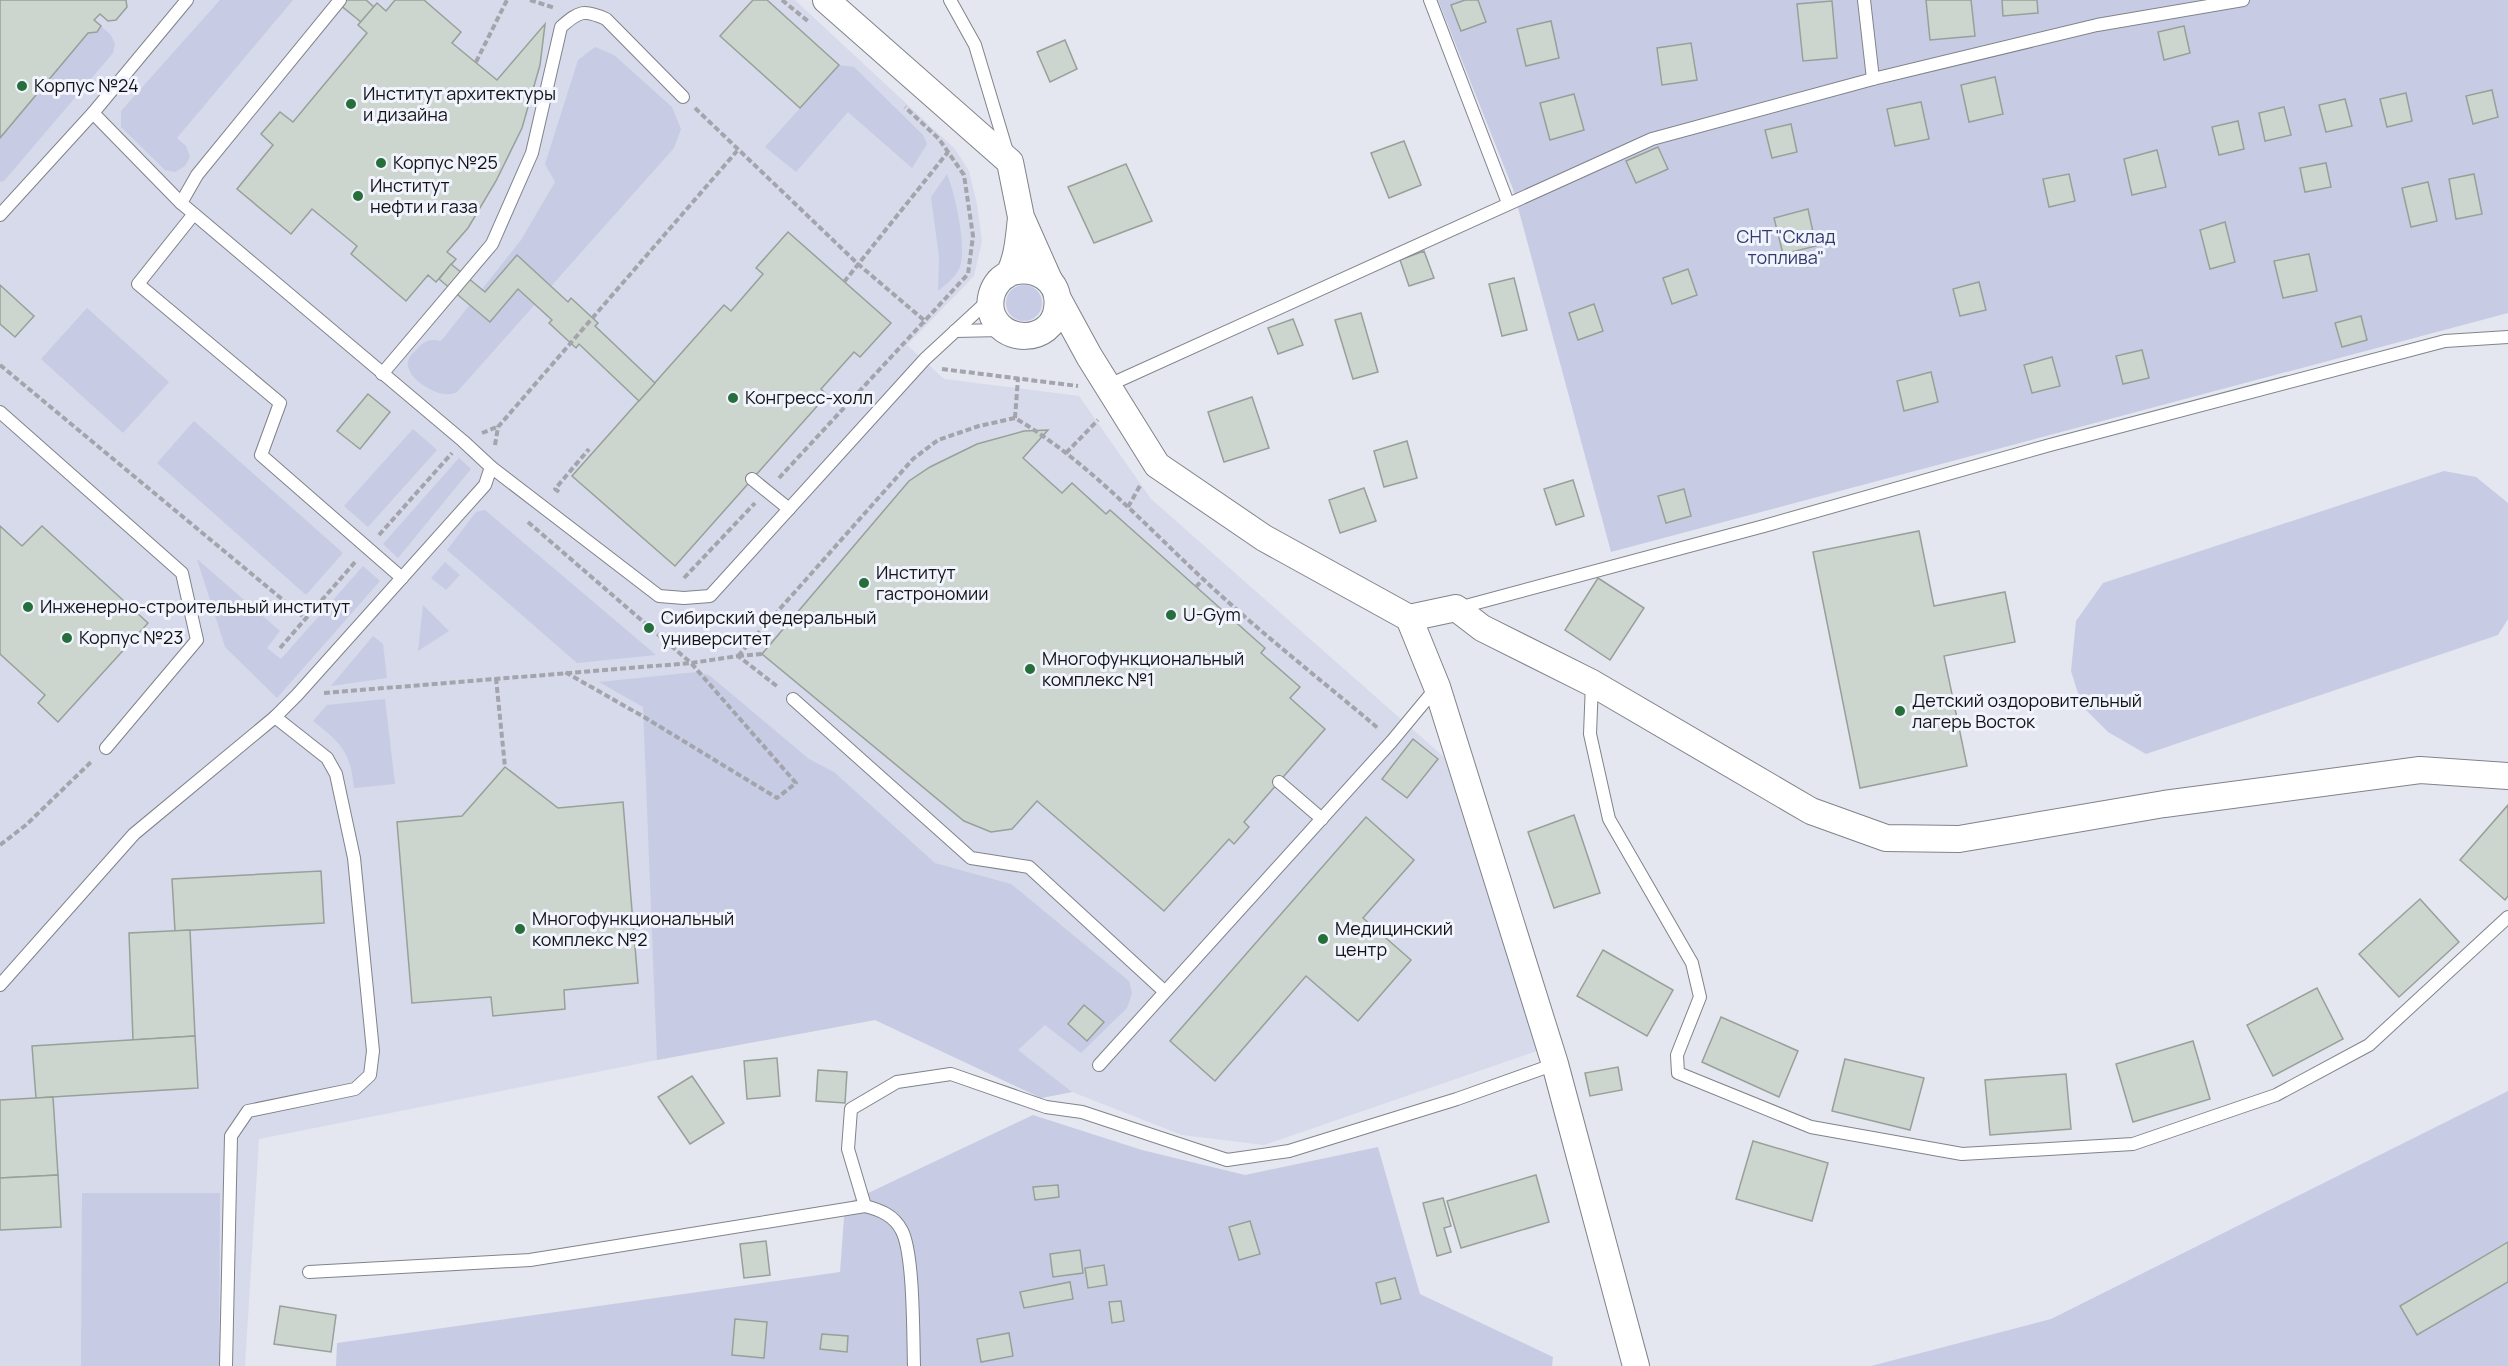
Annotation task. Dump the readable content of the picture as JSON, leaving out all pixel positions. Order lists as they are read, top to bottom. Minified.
{"parks":["СНТ \"Склад топлива\""],"places":["Корпус №24","Институт архитектуры и дизайна","Корпус №25","Институт нефти и газа","Конгресс-холл","Институт гастрономии","Инженерно-строительный институт","U-Gym","Сибирский федеральный университет","Корпус №23","Многофункциональный комплекс №1","Детский оздоровительный лагерь Восток","Многофункциональный комплекс №2","Медицинский центр"]}
